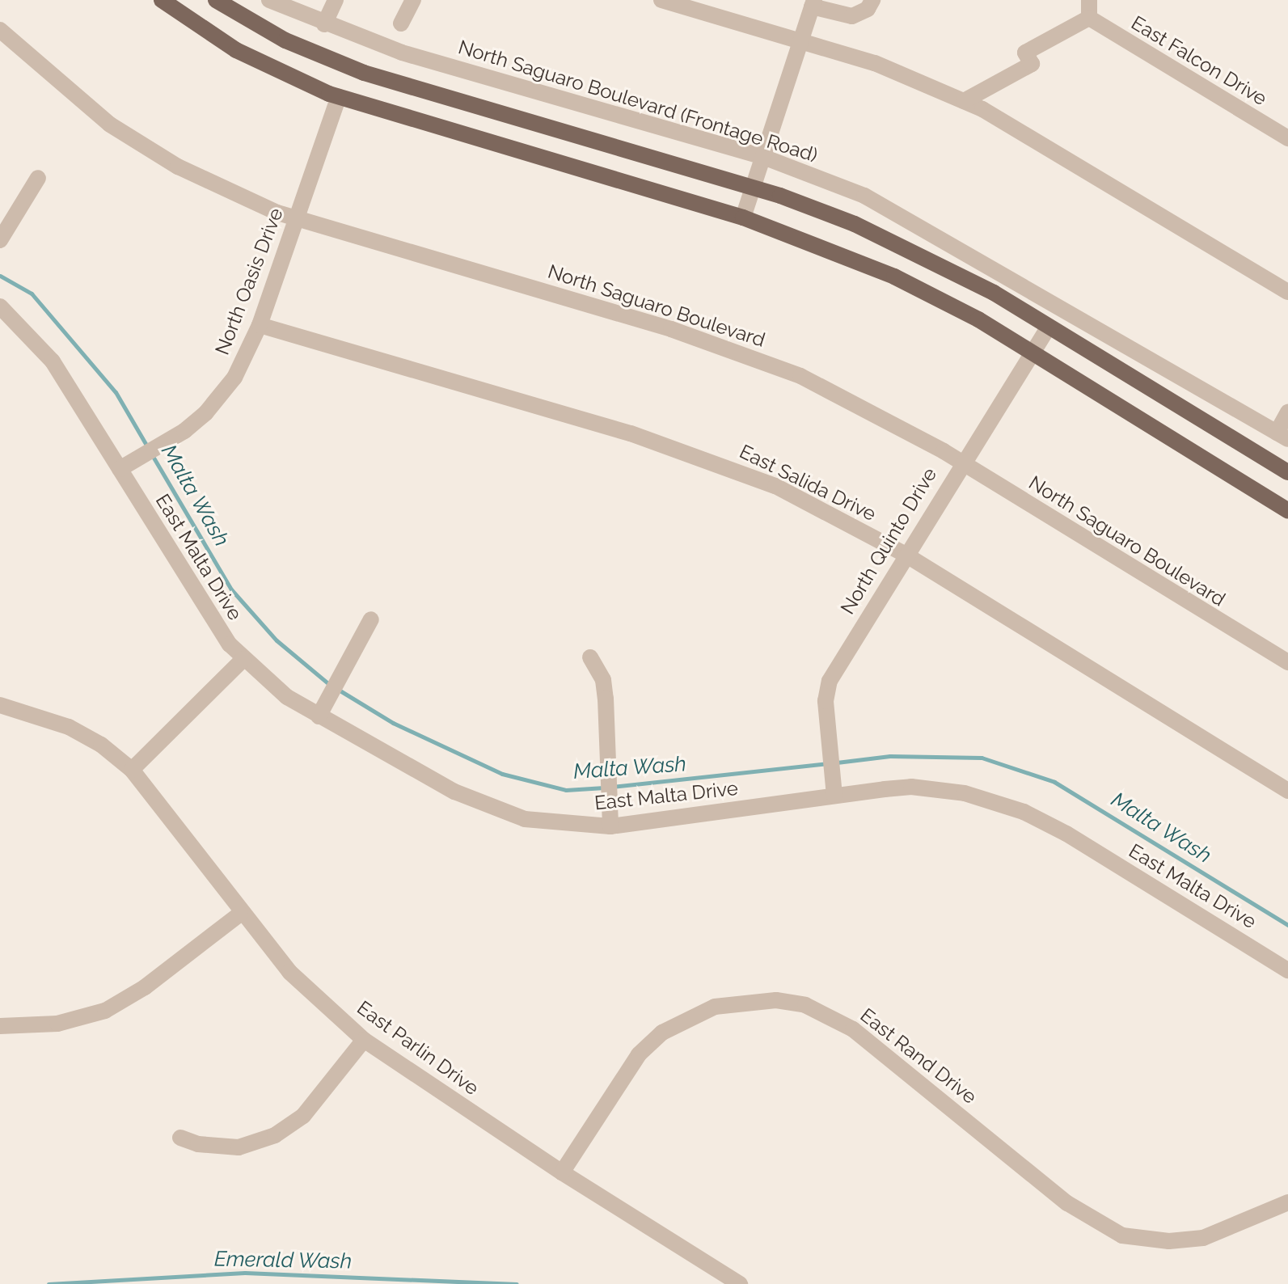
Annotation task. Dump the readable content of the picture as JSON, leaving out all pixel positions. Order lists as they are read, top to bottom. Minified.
{"streets":{"street":["East Falcon Drive","North Saguaro Boulevard (Frontage Road)","North Oasis Drive","North Saguaro Boulevard","East Salida Drive","North Quinto Drive","East Malta Drive","East Parlin Drive","East Rand Drive"]},"crossings":[["North Oasis Drive","North Saguaro Boulevard"],["North Oasis Drive","East Salida Drive"],["North Oasis Drive","East Malta Drive"],["North Saguaro Boulevard","North Quinto Drive"],["East Salida Drive","North Quinto Drive"],["North Quinto Drive","East Malta Drive"],["East Parlin Drive","East Rand Drive"]],"water":["Malta Wash","Emerald Wash"]}
